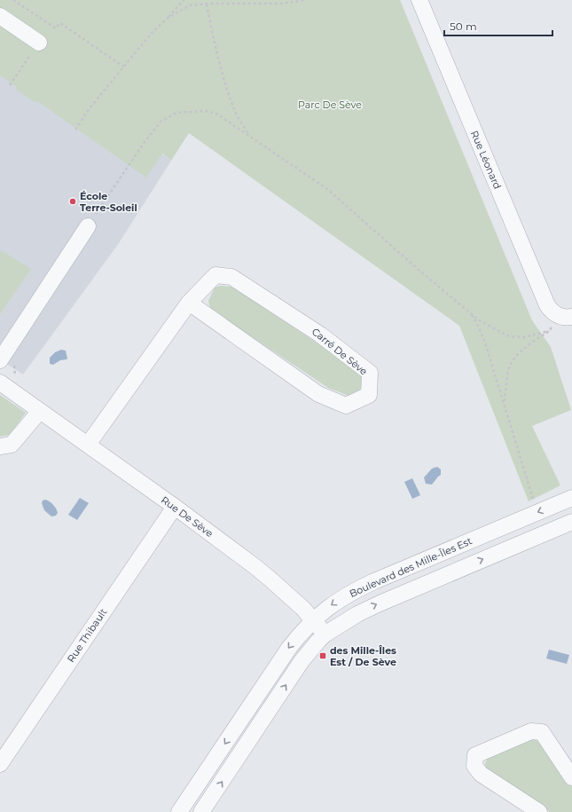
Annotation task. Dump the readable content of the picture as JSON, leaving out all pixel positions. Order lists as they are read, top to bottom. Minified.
{"streets":{"street":["Rue Léonard","Carré De Sève","Rue De Sève","Boulevard des Mille-Îles Est","Rue Thibault"]},"crossings":[["Carré De Sève","Rue De Sève"],["Rue De Sève","Boulevard des Mille-Îles Est"],["Rue De Sève","Rue Thibault"]],"parks":["Parc De Sève"],"places":{"other":["École Terre-Soleil"],"transit":["des Mille-Îles Est / De Sève"]},"scale_bar":"50 m"}
